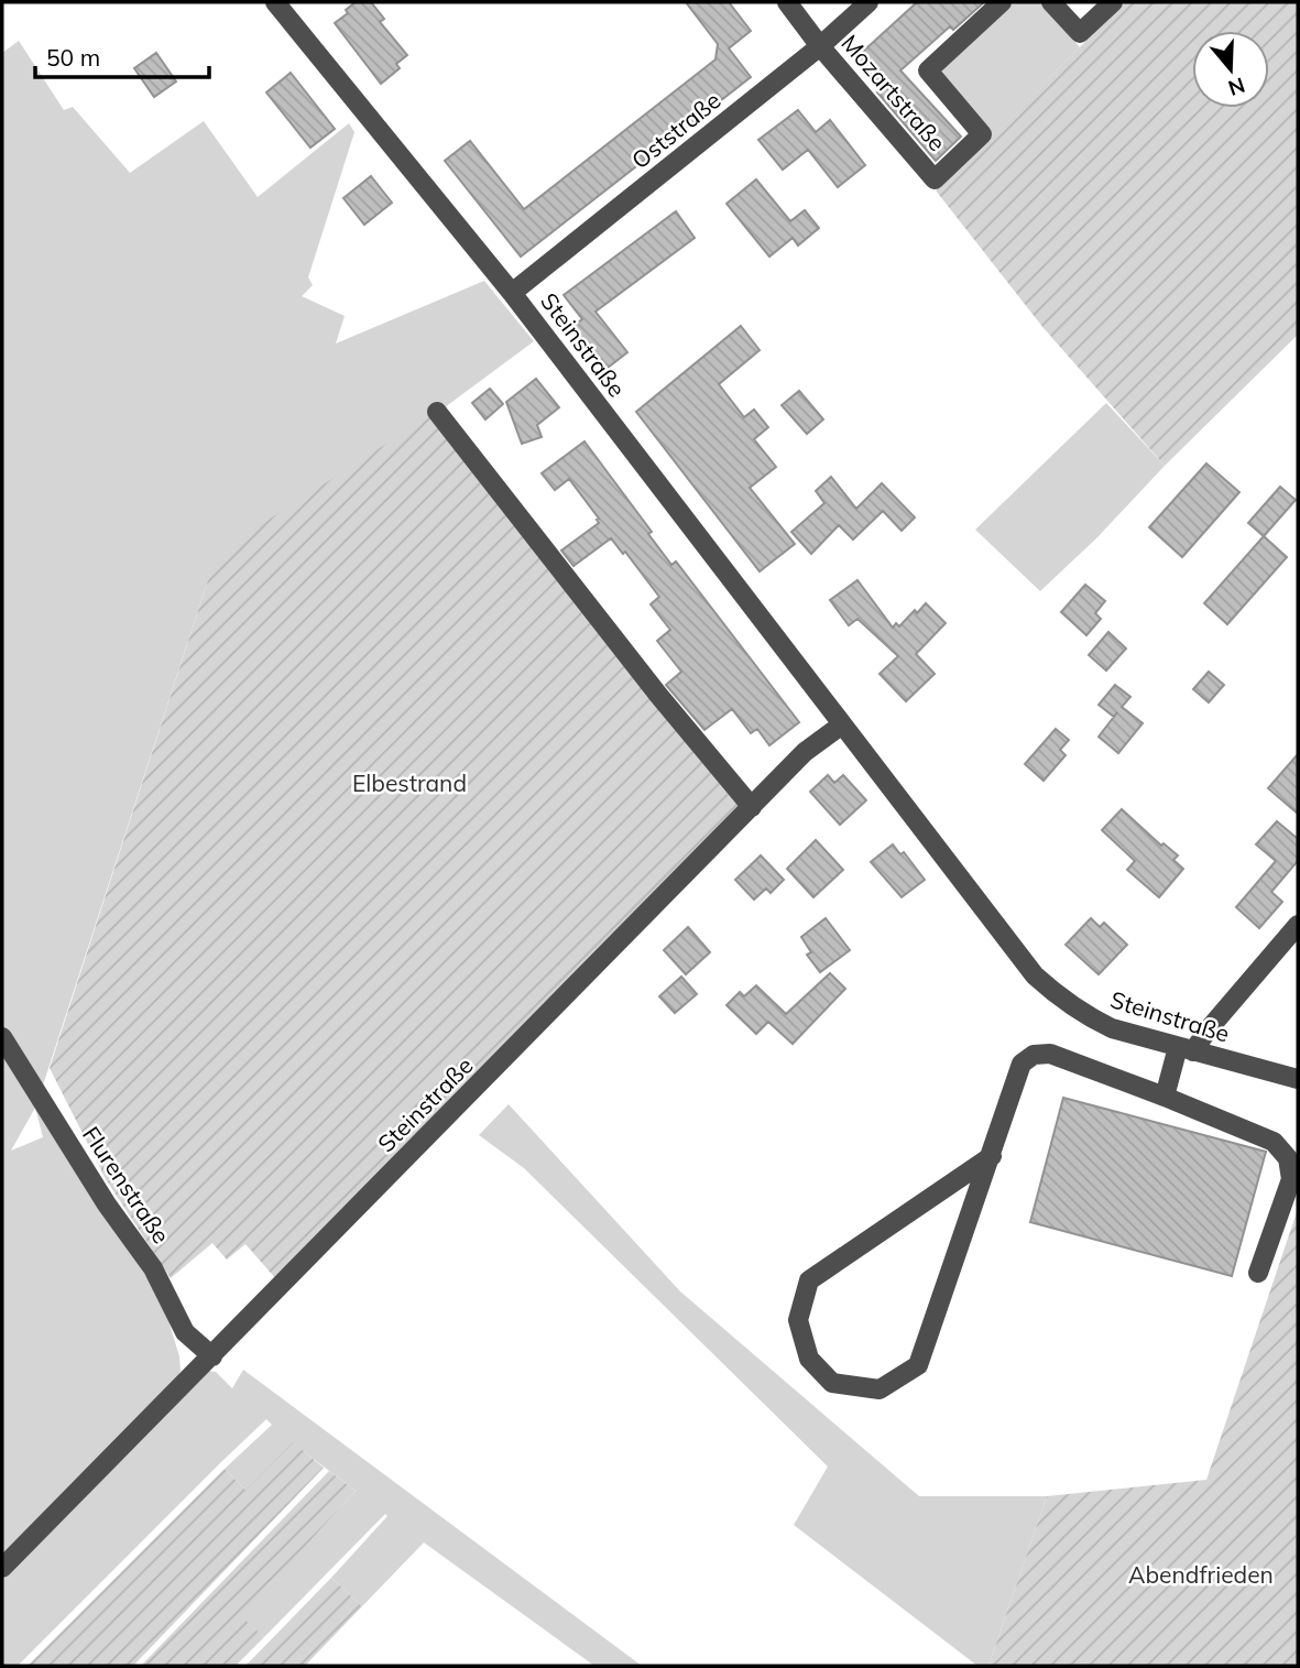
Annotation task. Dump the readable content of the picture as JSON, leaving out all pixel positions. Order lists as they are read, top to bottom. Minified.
{"streets":{"street":["Mozartstraße","Oststraße","Steinstraße","Flurenstraße"]},"crossings":[["Mozartstraße","Oststraße"],["Oststraße","Steinstraße"],["Steinstraße","Flurenstraße"]],"parks":["Elbestrand","Abendfrieden"],"scale_bar":"50 m","north":"bottom"}
